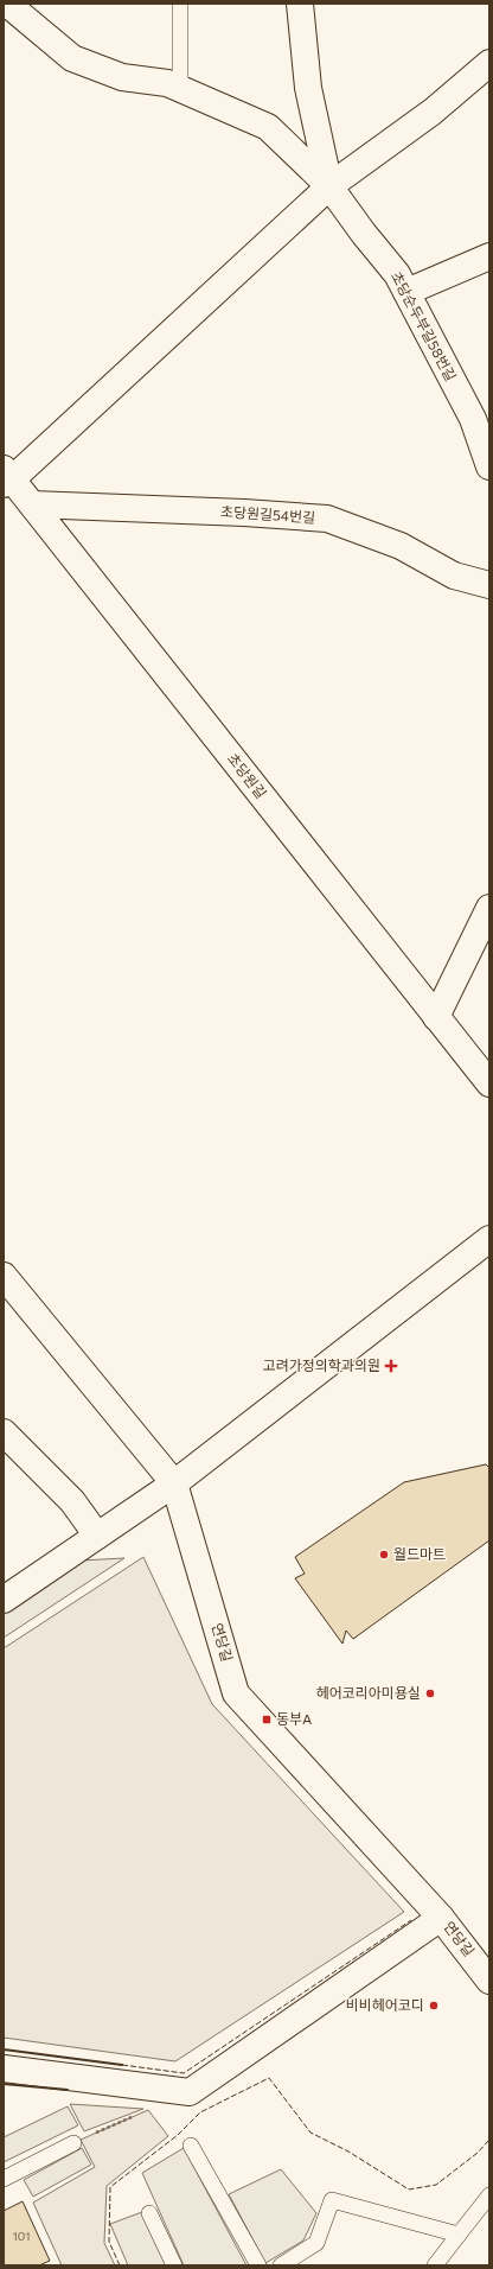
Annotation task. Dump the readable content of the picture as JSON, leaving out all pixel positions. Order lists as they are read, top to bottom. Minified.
{"streets":{"street":["초당순두부길58번길","초당원길54번길","초당원길","연당길"]},"crossings":[["초당원길54번길","초당원길"]],"places":{"health":["고려가정의학과의원"],"other":["월드마트","헤어코리아미용실","비비헤어코디"],"transit":["동부A"]},"house_numbers":["101"]}
